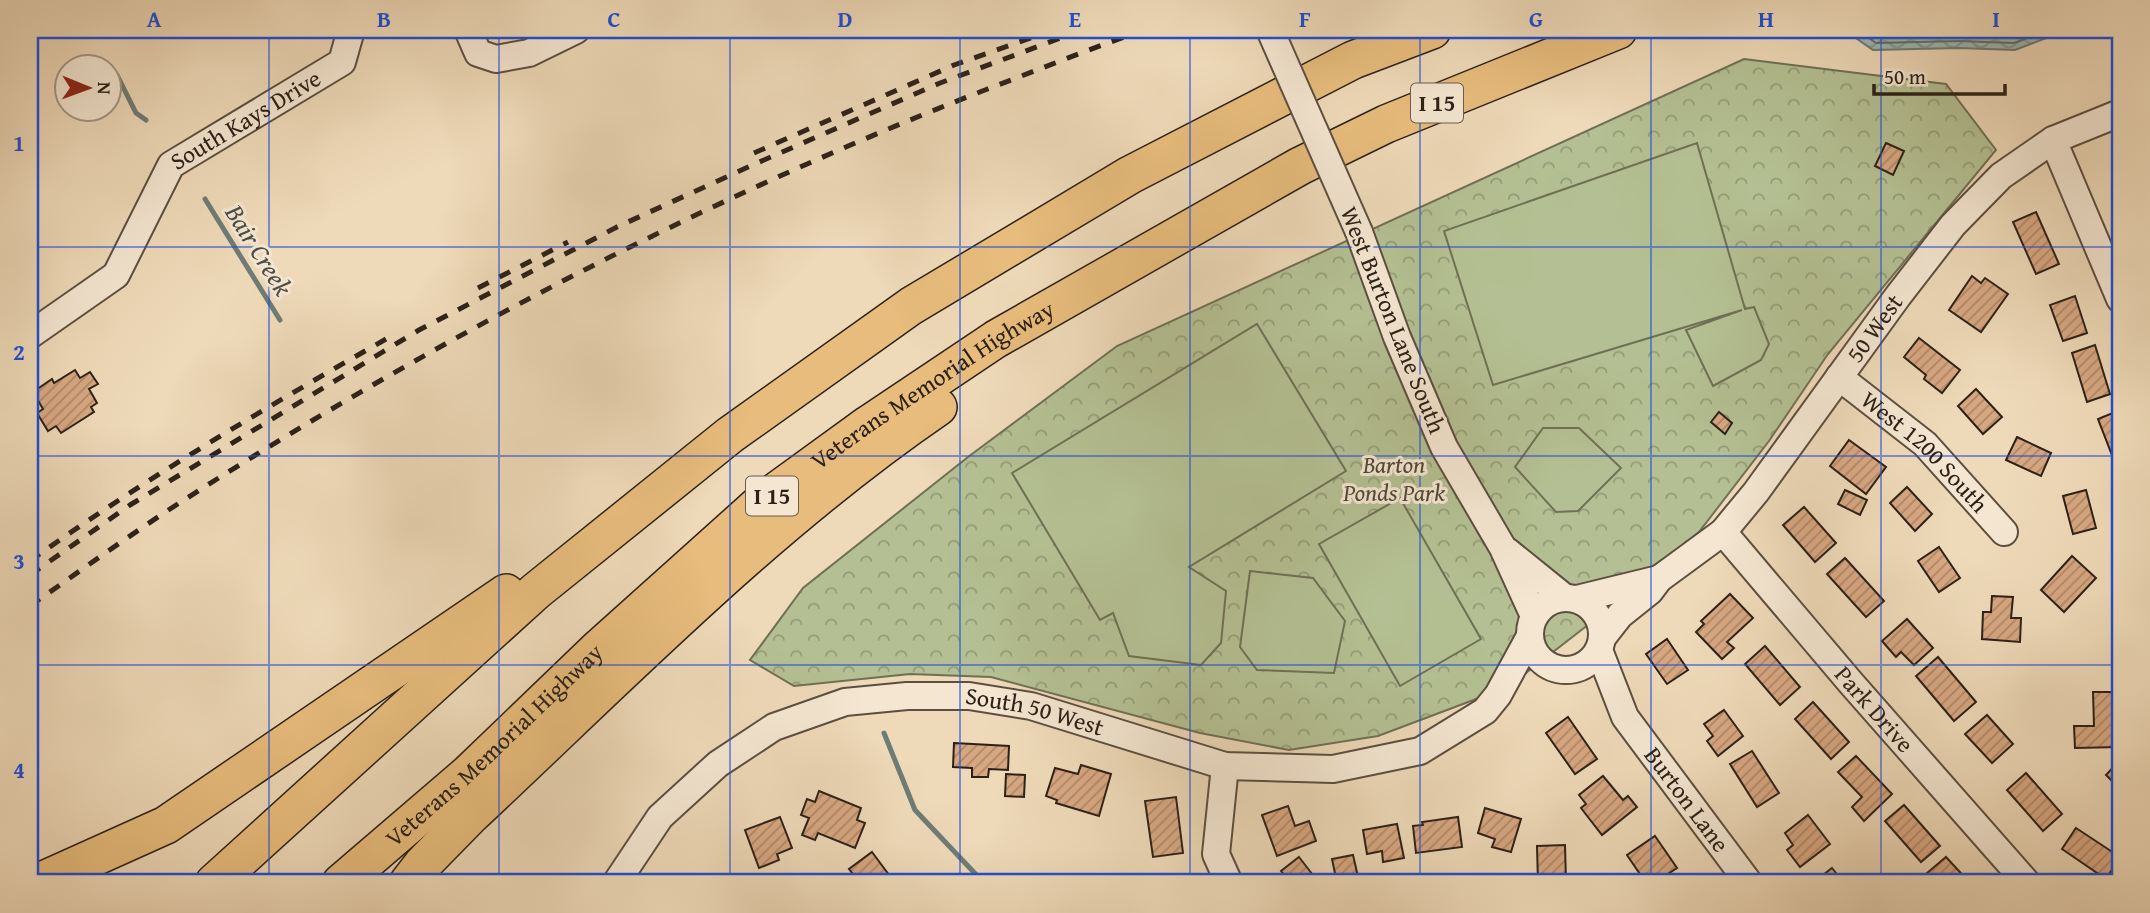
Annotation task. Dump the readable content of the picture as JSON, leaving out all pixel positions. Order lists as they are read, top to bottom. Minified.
{"streets":{"highway":["I 15","Veterans Memorial Highway"],"street":["South Kays Drive","West Burton Lane South","50 West","West 1200 South","Park Drive","South 50 West","Burton Lane"]},"crossings":[["West Burton Lane South","50 West"],["West Burton Lane South","South 50 West"],["West Burton Lane South","Burton Lane"],["50 West","West 1200 South"],["50 West","Park Drive"],["50 West","South 50 West"],["50 West","Burton Lane"],["South 50 West","Burton Lane"]],"water":["Bair Creek"],"parks":["Barton Ponds Park"],"scale_bar":"50 m","north":"right","grid":{"columns":["A","B","C","D","E","F","G","H","I"],"rows":["1","2","3","4"]}}
